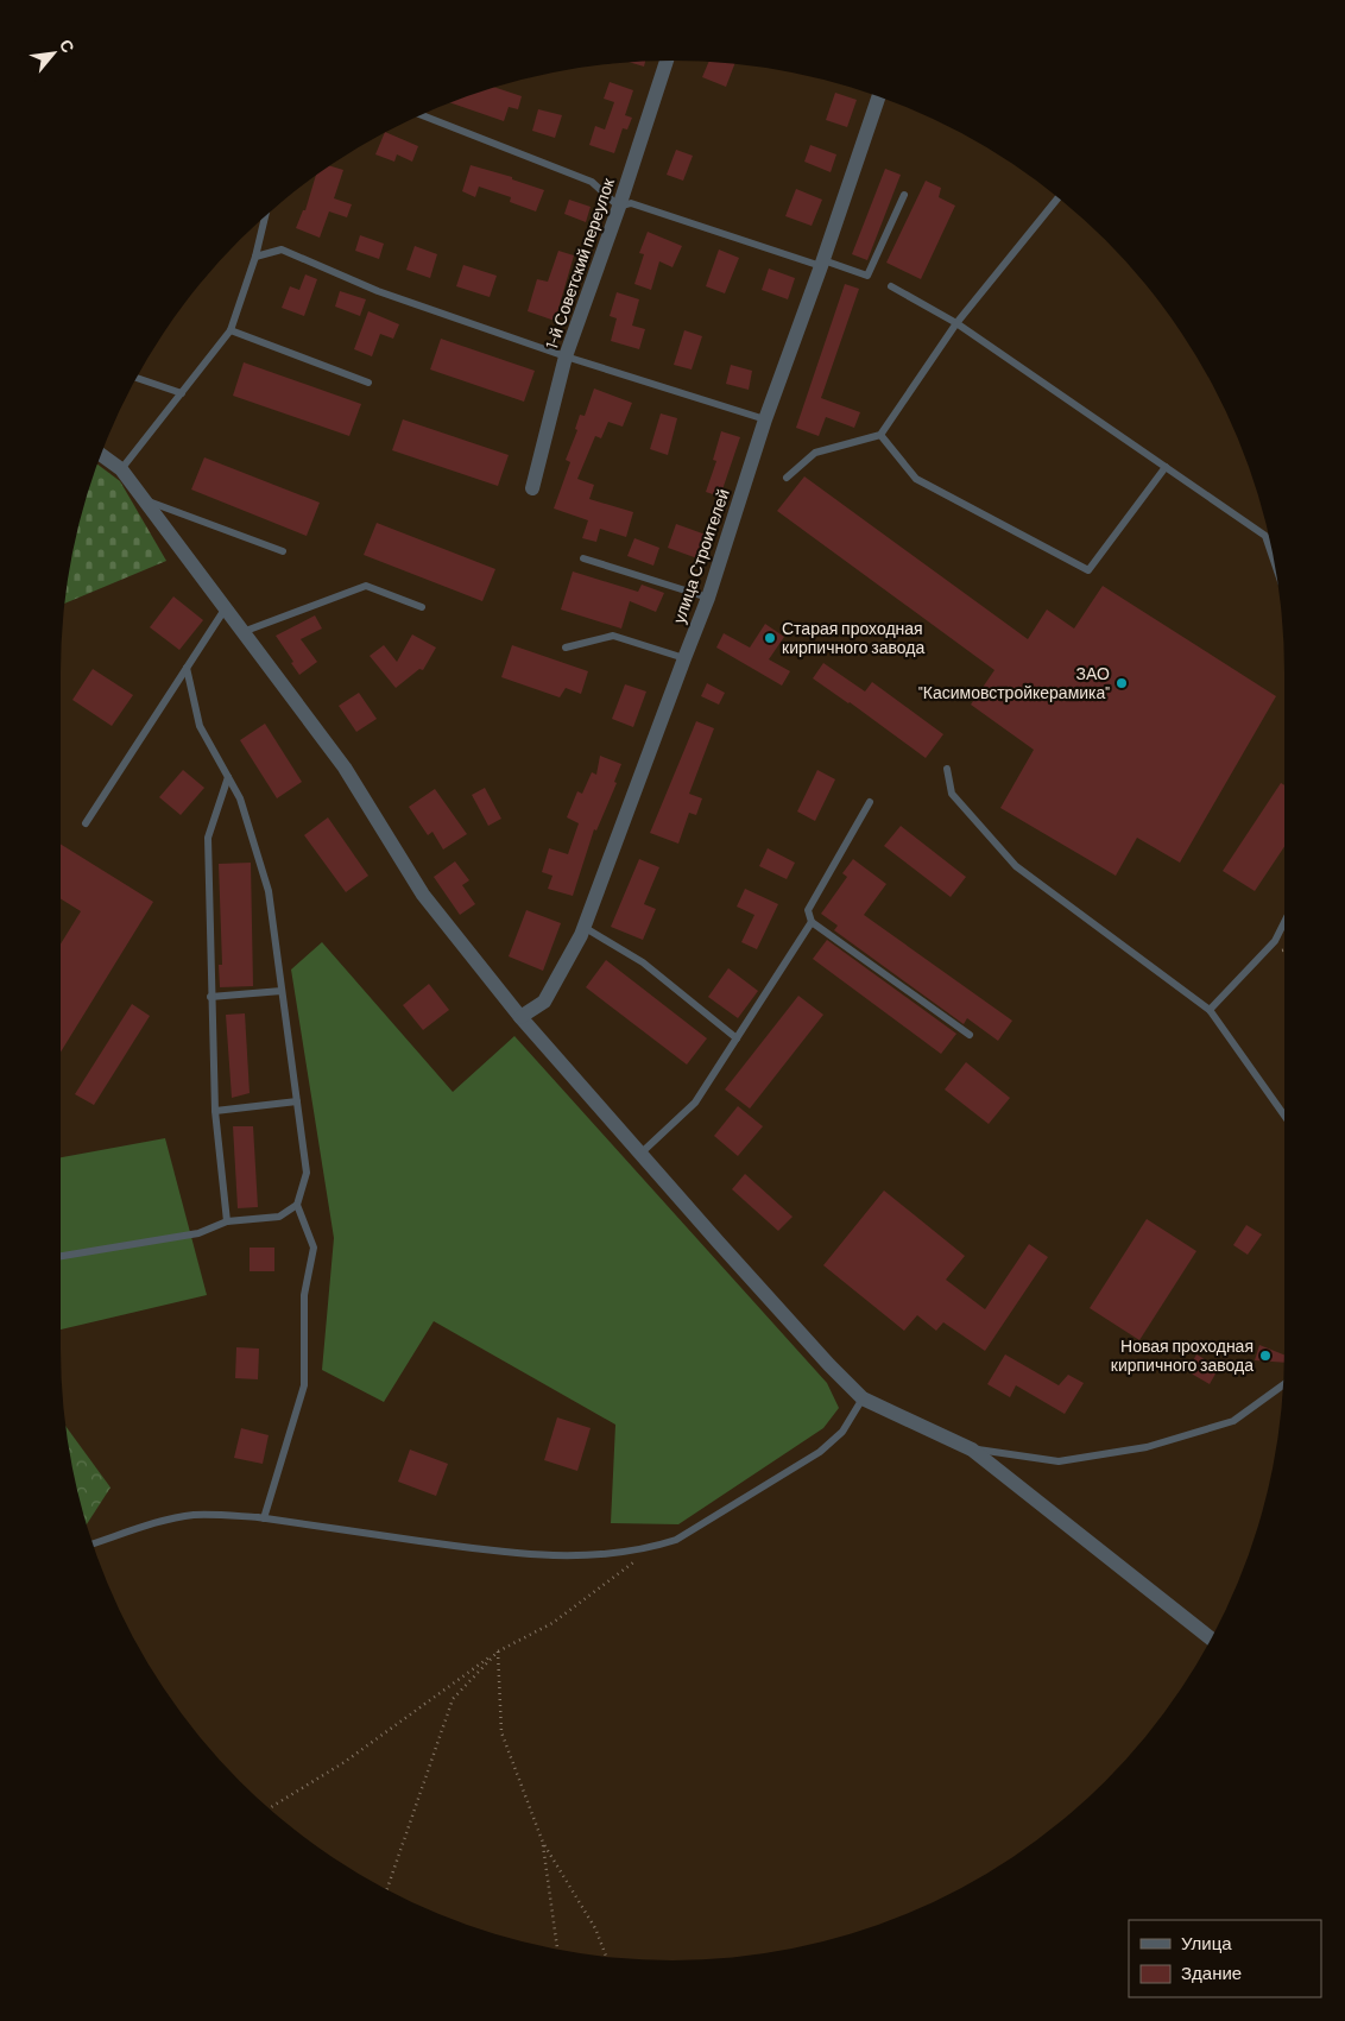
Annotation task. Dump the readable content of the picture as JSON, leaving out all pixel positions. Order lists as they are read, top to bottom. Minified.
{"streets":{"street":["1-й Советский переулок","улица Строителей"]},"places":["Старая проходная кирпичного завода","ЗАО \"Касимовстройкерамика\"","Новая проходная кирпичного завода"],"legend":["Улица","Здание"],"north":"top right"}
